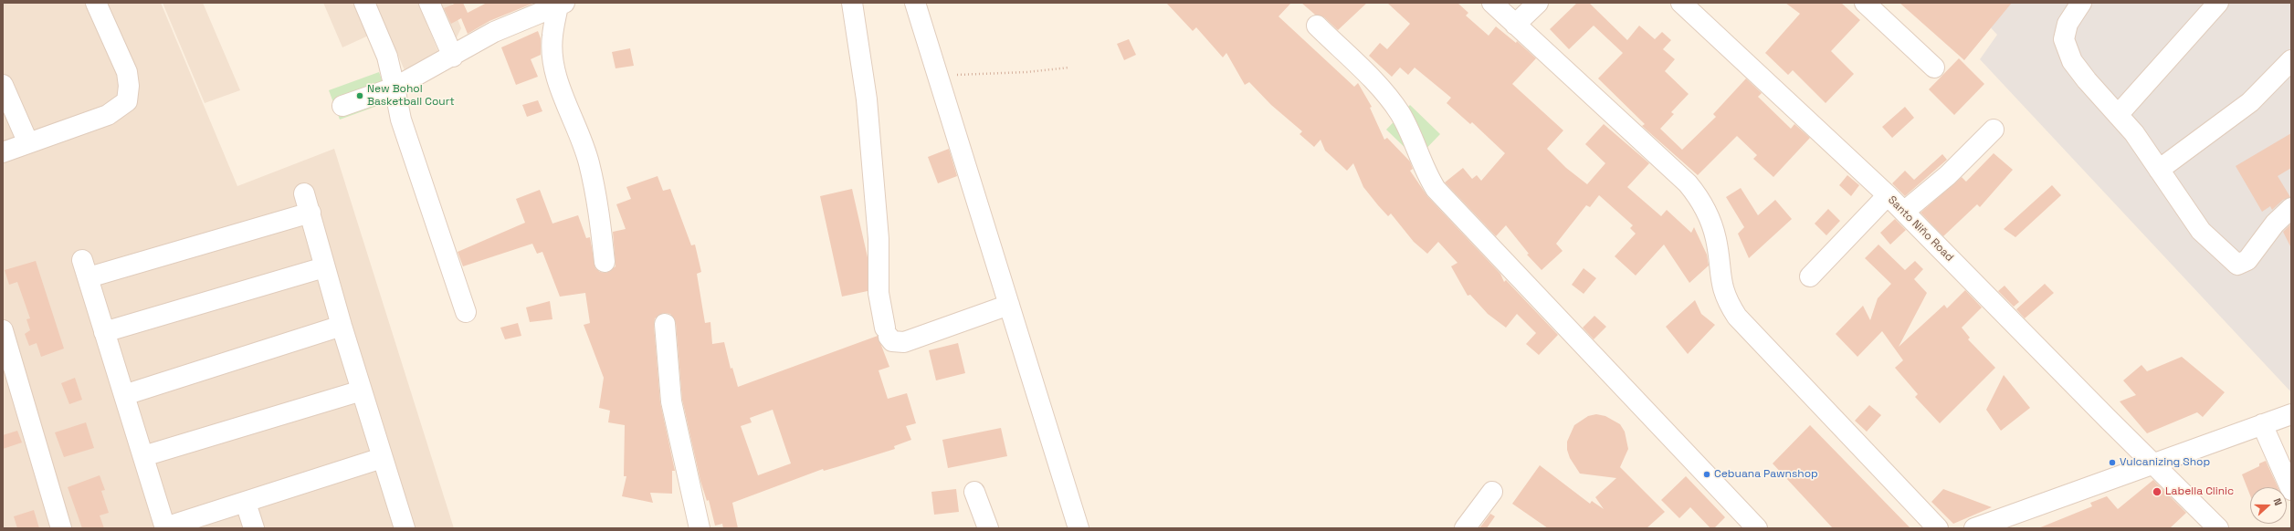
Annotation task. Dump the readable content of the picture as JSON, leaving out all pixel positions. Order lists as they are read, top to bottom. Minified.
{"streets":{"street":["Santo Niño Road"]},"places":["New Bohol Basketball Court","Vulcanizing Shop","Cebuana Pawnshop","Labella Clinic"],"north":"right"}
